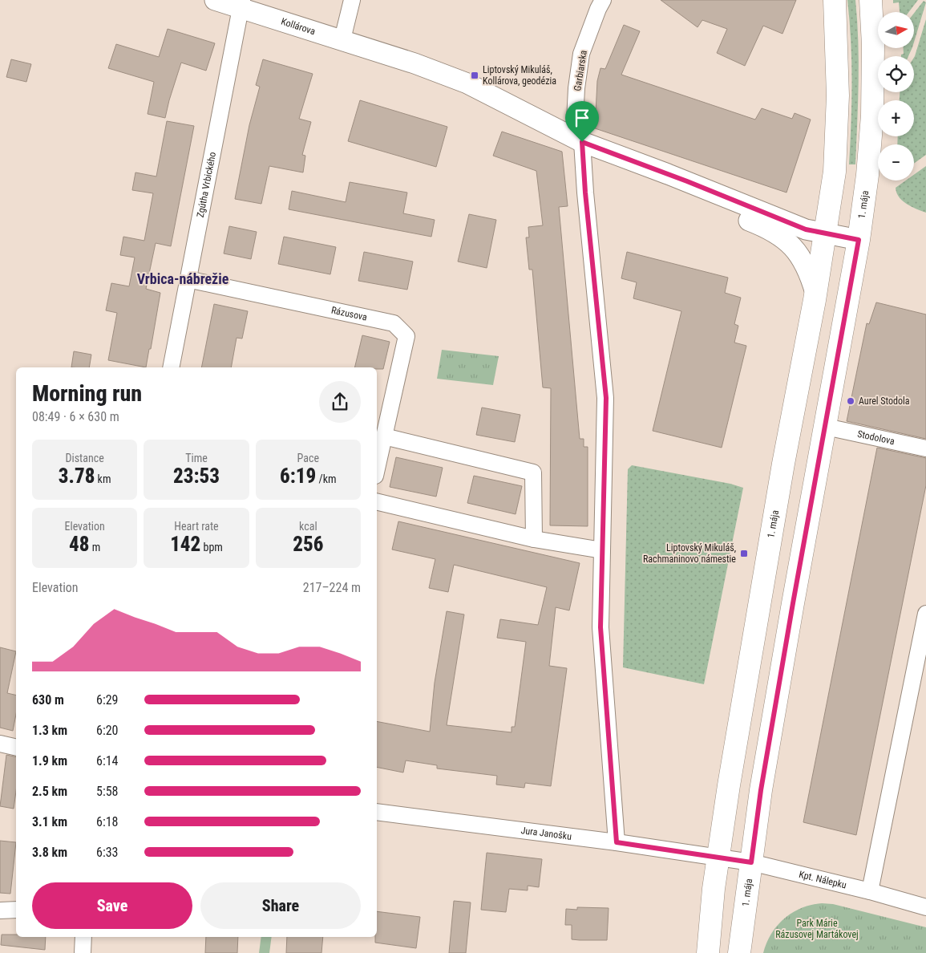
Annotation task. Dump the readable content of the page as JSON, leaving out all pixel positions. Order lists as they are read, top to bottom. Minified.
{"streets":{"main road":["1. mája"],"street":["Kollárova","Garbiarska","Zgútha Vrbického","Rázusova","Stodolova","Jura Janošku","Kpt. Nálepku"]},"crossings":[["Kollárova","Garbiarska"],["Kollárova","Zgútha Vrbického"],["Kollárova","1. mája"],["Zgútha Vrbického","Rázusova"],["1. mája","Stodolova"],["1. mája","Jura Janošku"],["1. mája","Kpt. Nálepku"],["Jura Janošku","Kpt. Nálepku"]],"districts":["Vrbica-nábrežie"],"parks":["Park Márie Rázusovej Martákovej"],"places":{"transit":["Liptovský Mikuláš, Kollárova, geodézia","Liptovský Mikuláš, Rachmaninovo námestie"],"other":["Aurel Stodola"]},"north":"right","page":{"map_buttons":["+","−"],"heading":["Morning run","08:49 · 6 × 630 m"],"stats":[["Distance","3.78 km"],["Time","23:53"],["Pace","6:19 /km"],["Elevation","48 m"],["Heart rate","142 bpm"],["kcal","256"]],"chart":["Elevation","217–224 m"],"list":[{"name":"630 m","note":"6:29"},{"name":"1.3 km","note":"6:20"},{"name":"1.9 km","note":"6:14"},{"name":"2.5 km","note":"5:58"},{"name":"3.1 km","note":"6:18"},{"name":"3.8 km","note":"6:33"}],"buttons":["Save","Share"]}}
